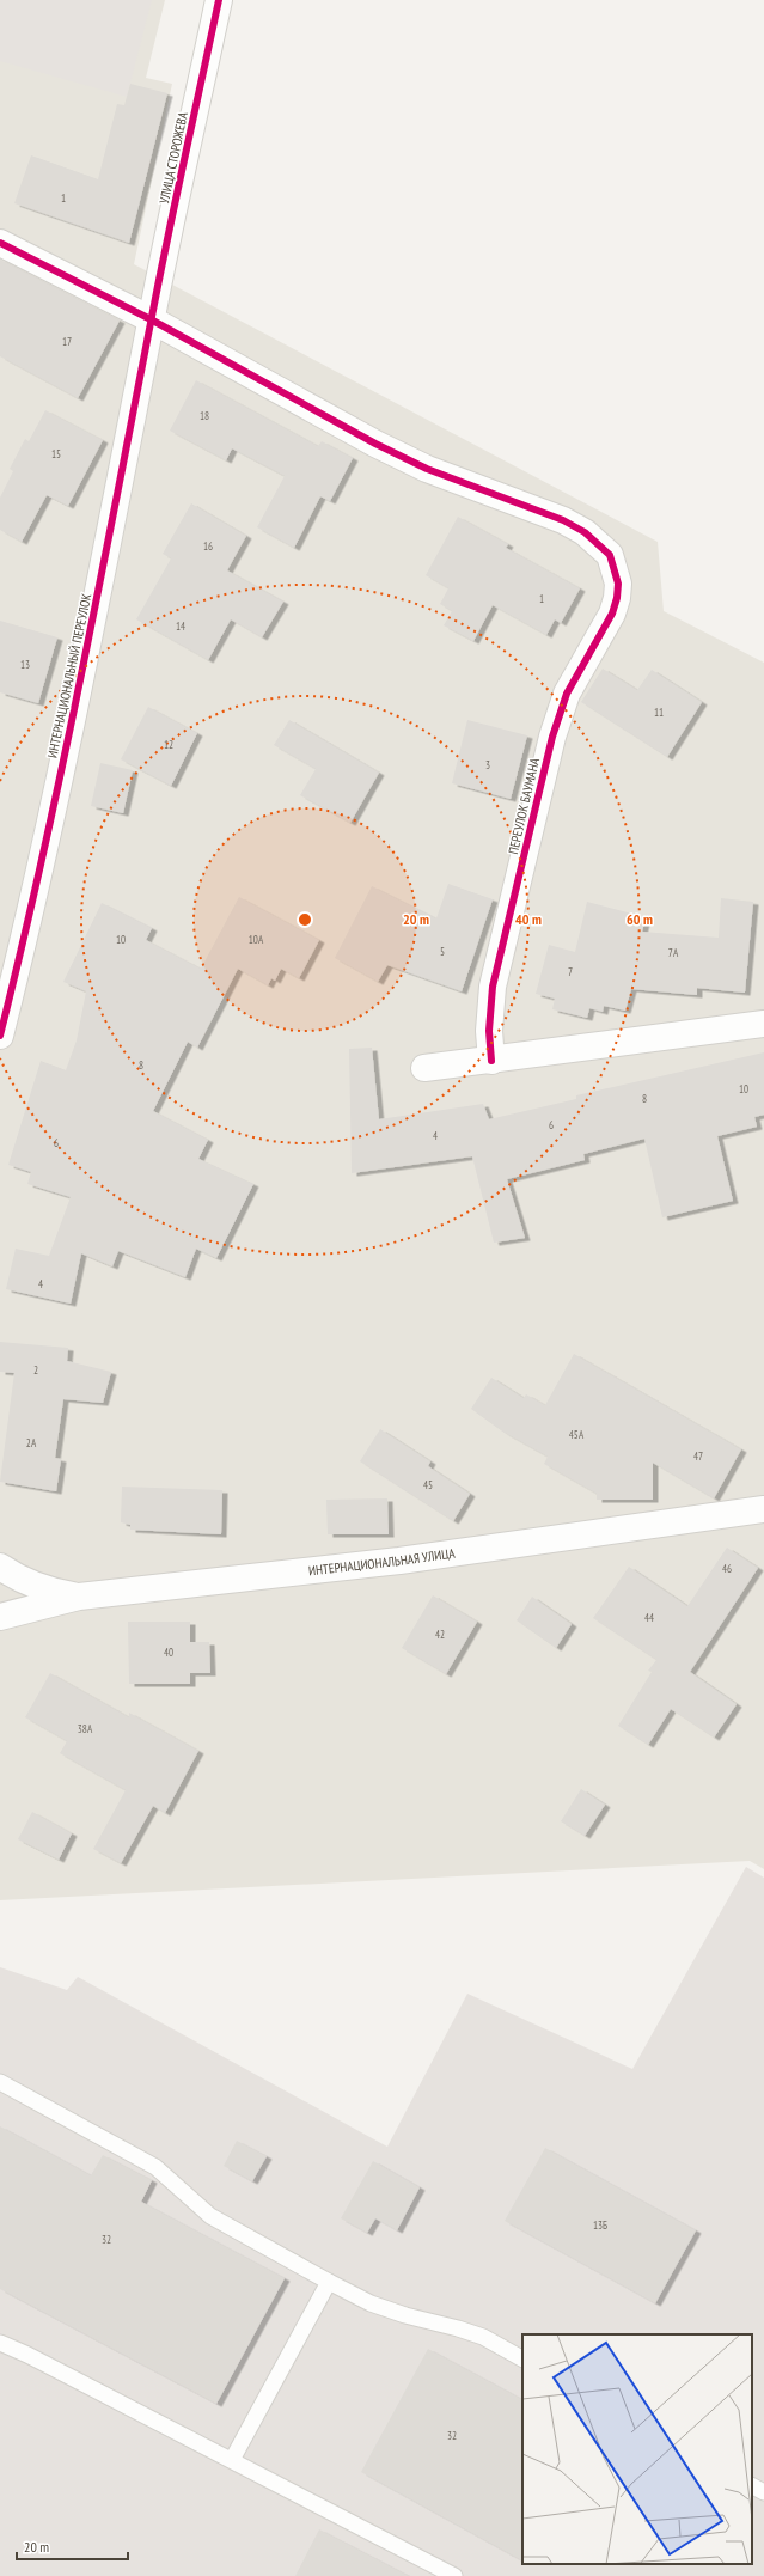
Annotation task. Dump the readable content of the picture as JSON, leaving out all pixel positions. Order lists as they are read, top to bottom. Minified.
{"streets":{"street":["УЛИЦА СТОРОЖЕВА","ИНТЕРНАЦИОНАЛЬНЫЙ ПЕРЕУЛОК","ПЕРЕУЛОК БАУМАНА","ИНТЕРНАЦИОНАЛЬНАЯ УЛИЦА"]},"crossings":[["УЛИЦА СТОРОЖЕВА","ИНТЕРНАЦИОНАЛЬНЫЙ ПЕРЕУЛОК"],["УЛИЦА СТОРОЖЕВА","ПЕРЕУЛОК БАУМАНА"],["ИНТЕРНАЦИОНАЛЬНЫЙ ПЕРЕУЛОК","ПЕРЕУЛОК БАУМАНА"]],"house_numbers":["1","17","18","15","16","1","14","13","11","12","3","10","10А","5","7А","7","8","10","8","6","4","6","4","2","45А","2А","47","45","46","44","42","40","38А","13Б","32","32"],"scale_bar":"20 m","rings":["20 m","40 m","60 m"]}
